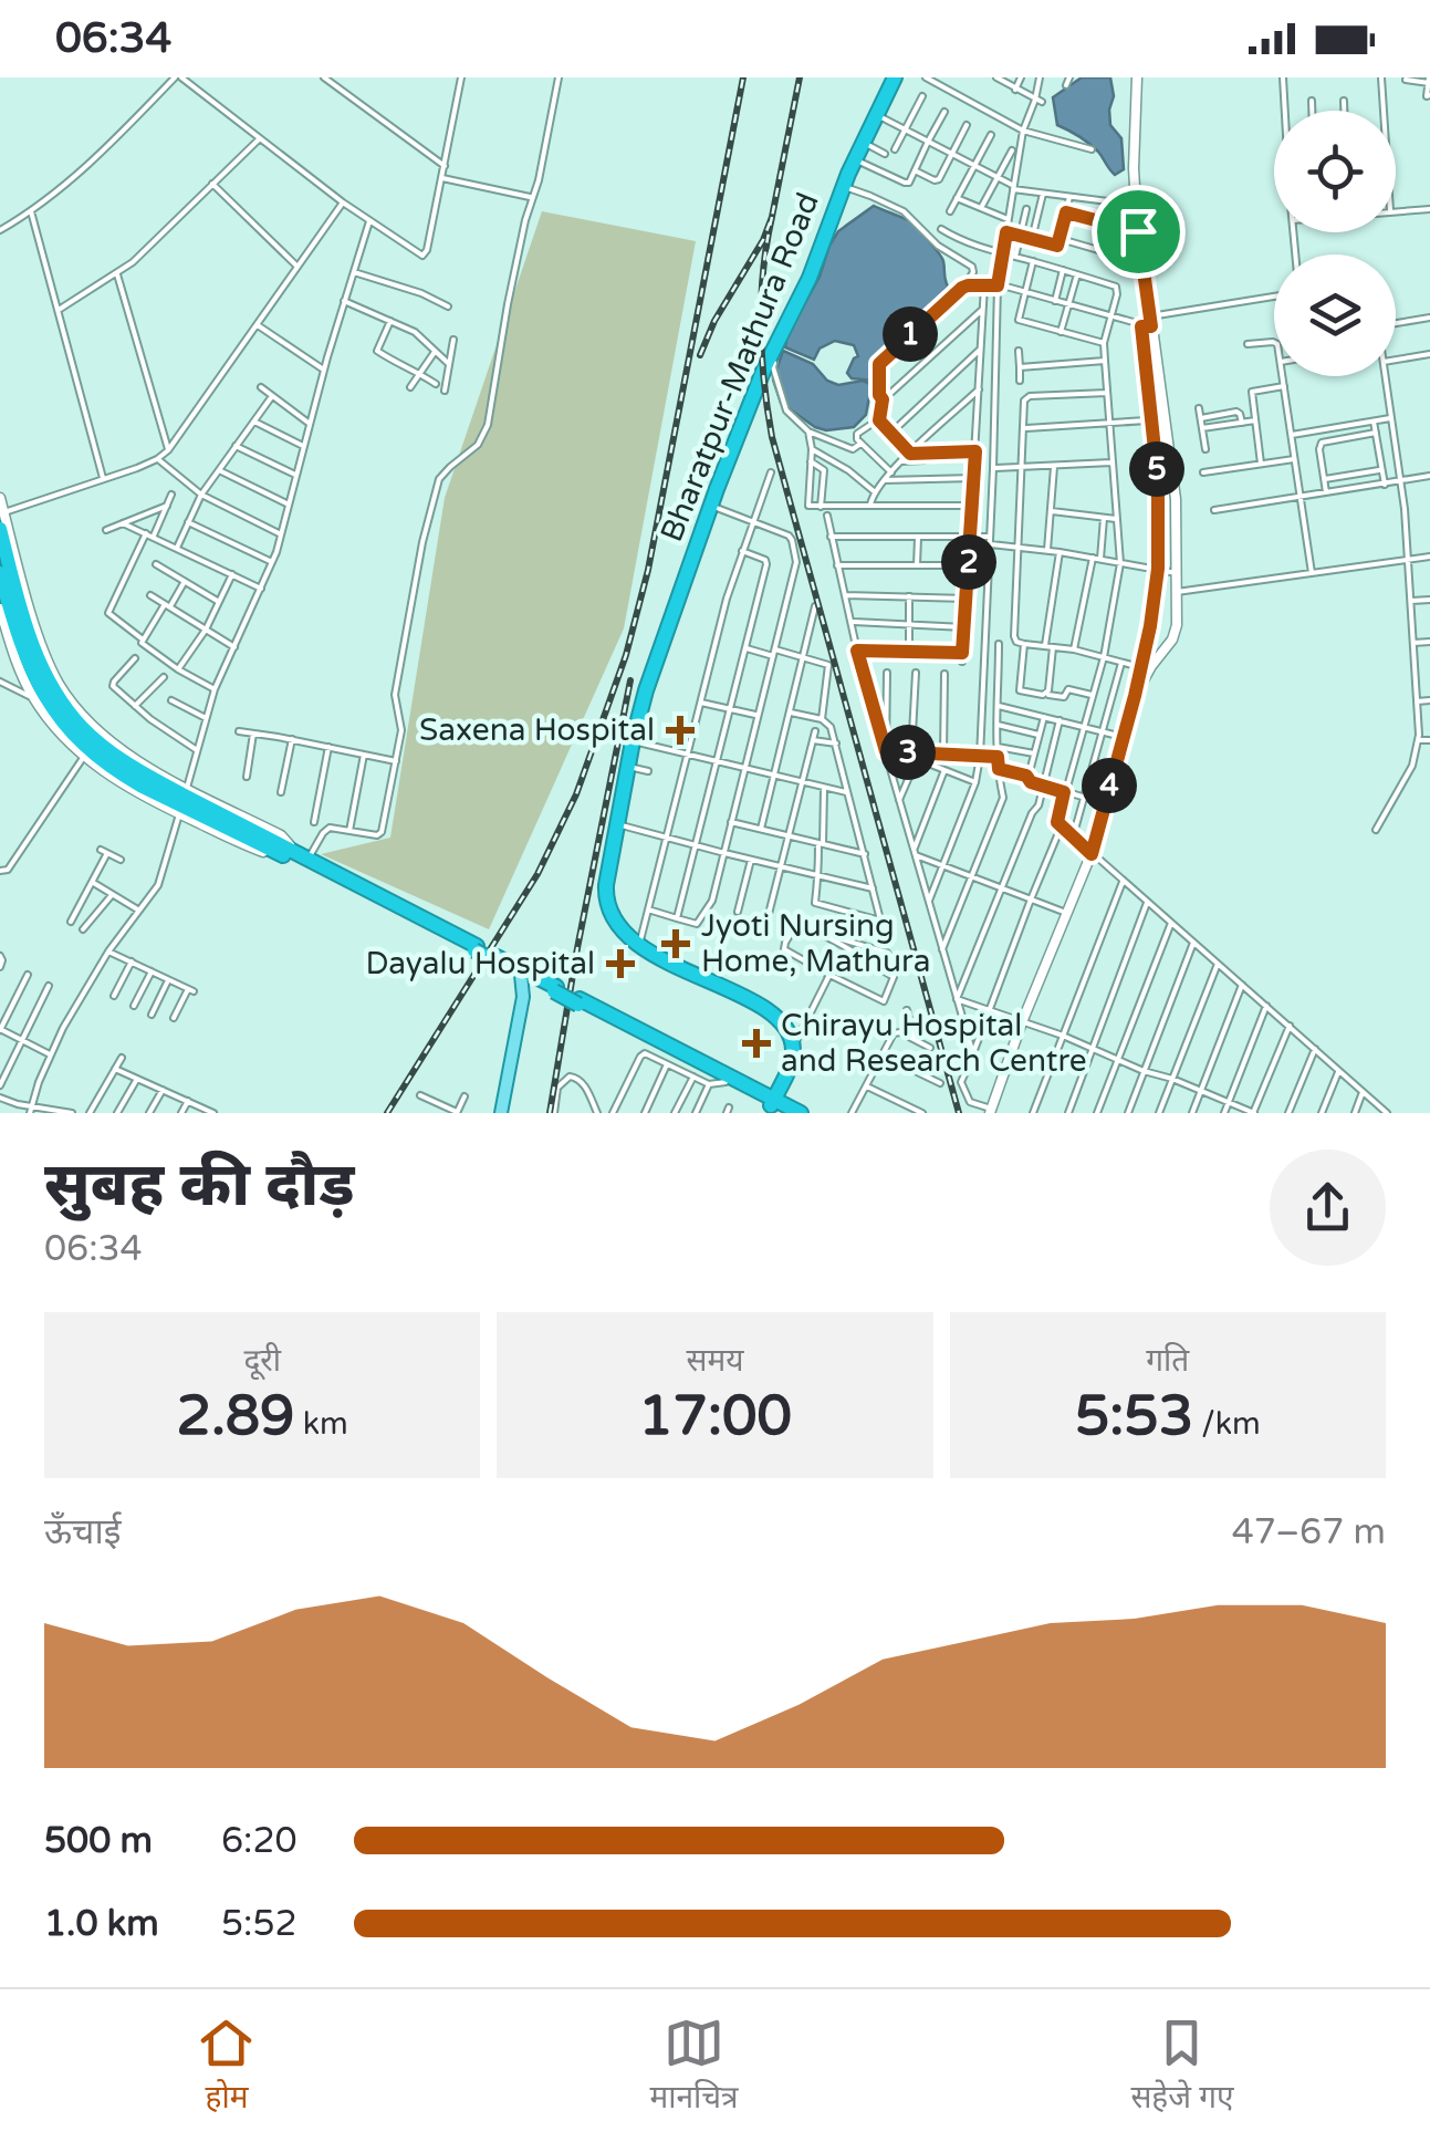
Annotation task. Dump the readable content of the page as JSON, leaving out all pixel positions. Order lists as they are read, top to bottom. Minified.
{"streets":{"highway":["Bharatpur-Mathura Road"]},"places":{"health":["Saxena Hospital","Jyoti Nursing Home, Mathura","Dayalu Hospital","Chirayu Hospital and Research Centre"]},"page":{"status":"06:34","pins":["1","5","2","3","4"],"heading":["सुबह की दौड़","06:34"],"stats":[["दूरी","2.89 km"],["समय","17:00"],["गति","5:53 /km"]],"chart":["ऊँचाई","47–67 m"],"list":[{"name":"500 m","note":"6:20"},{"name":"1.0 km","note":"5:52"}],"tabs":["होम","मानचित्र","सहेजे गए"]}}
